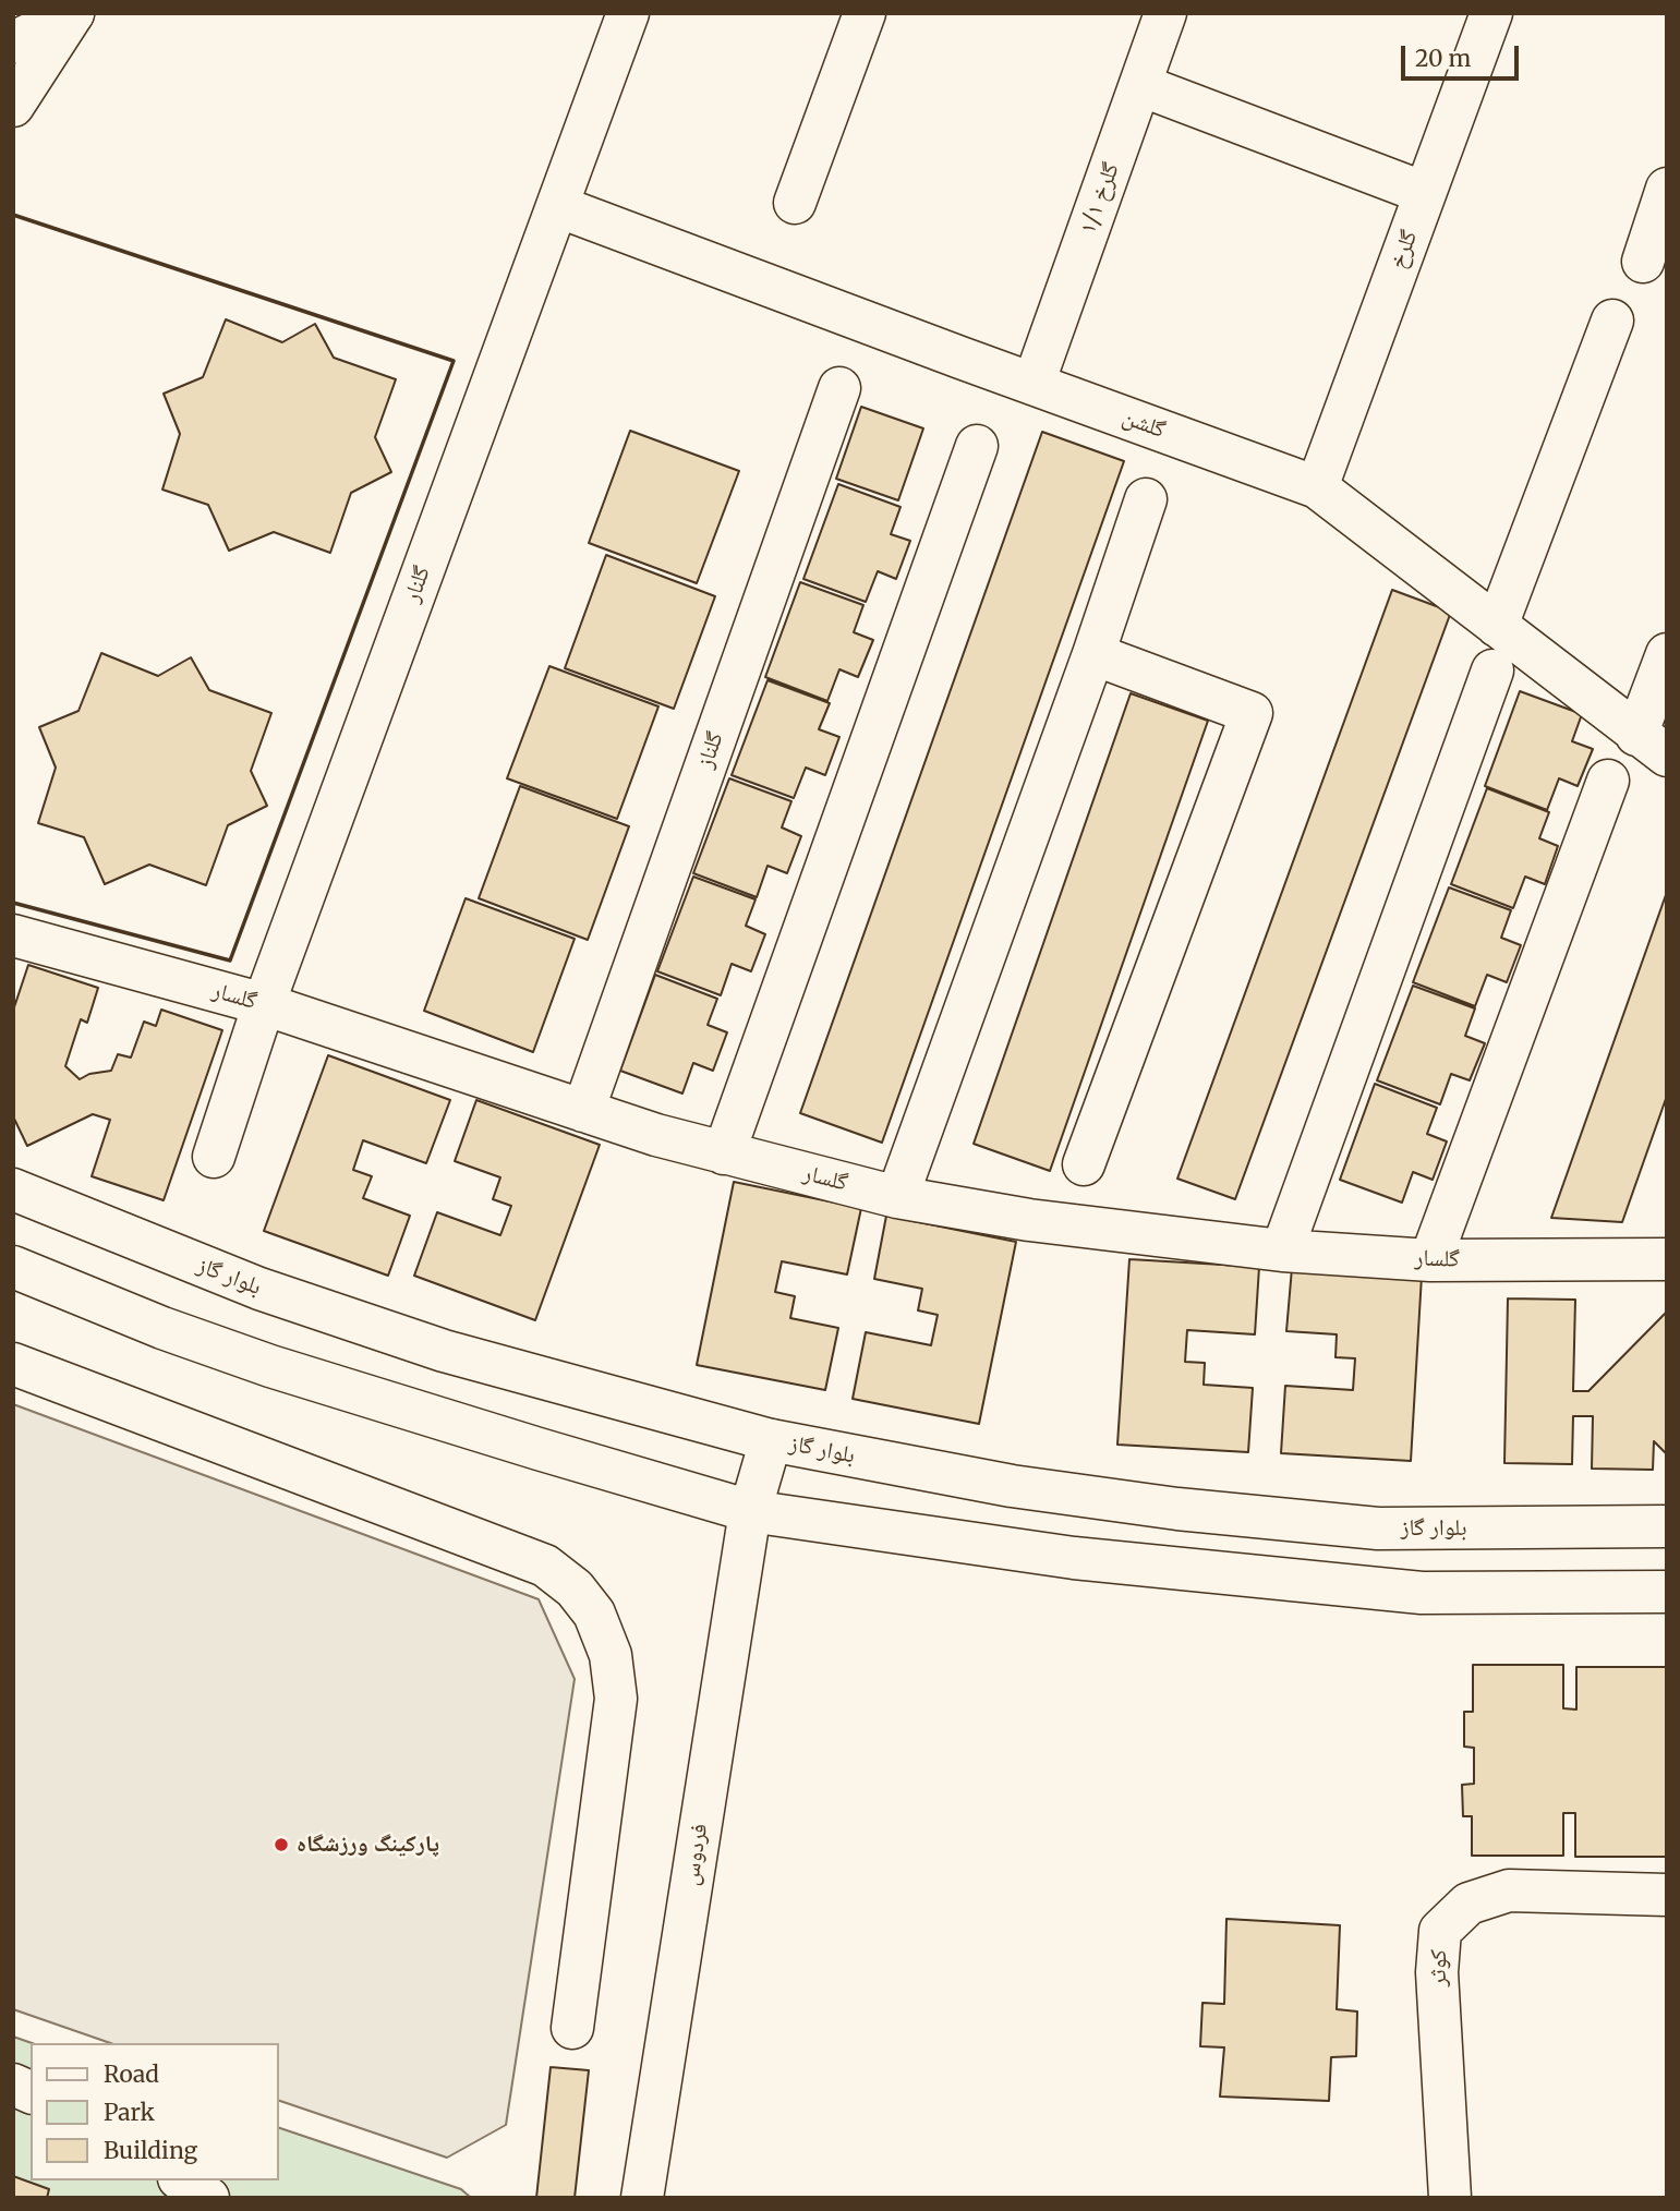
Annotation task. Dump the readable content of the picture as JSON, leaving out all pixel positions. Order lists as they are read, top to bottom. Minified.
{"streets":{"street":["گلرخ ۱/۱","گلرخ","گلشن","گلنار","گلناز","گلسار","بلوار گاز","فردوس","کوثر"]},"crossings":[["گلرخ ۱/۱","گلشن"],["گلرخ","گلشن"],["گلشن","گلنار"],["گلنار","گلسار"],["گلناز","گلسار"],["بلوار گاز","فردوس"]],"places":["پارکینگ ورزشگاه"],"legend":["Road","Park","Building"],"scale_bar":"20 m"}
